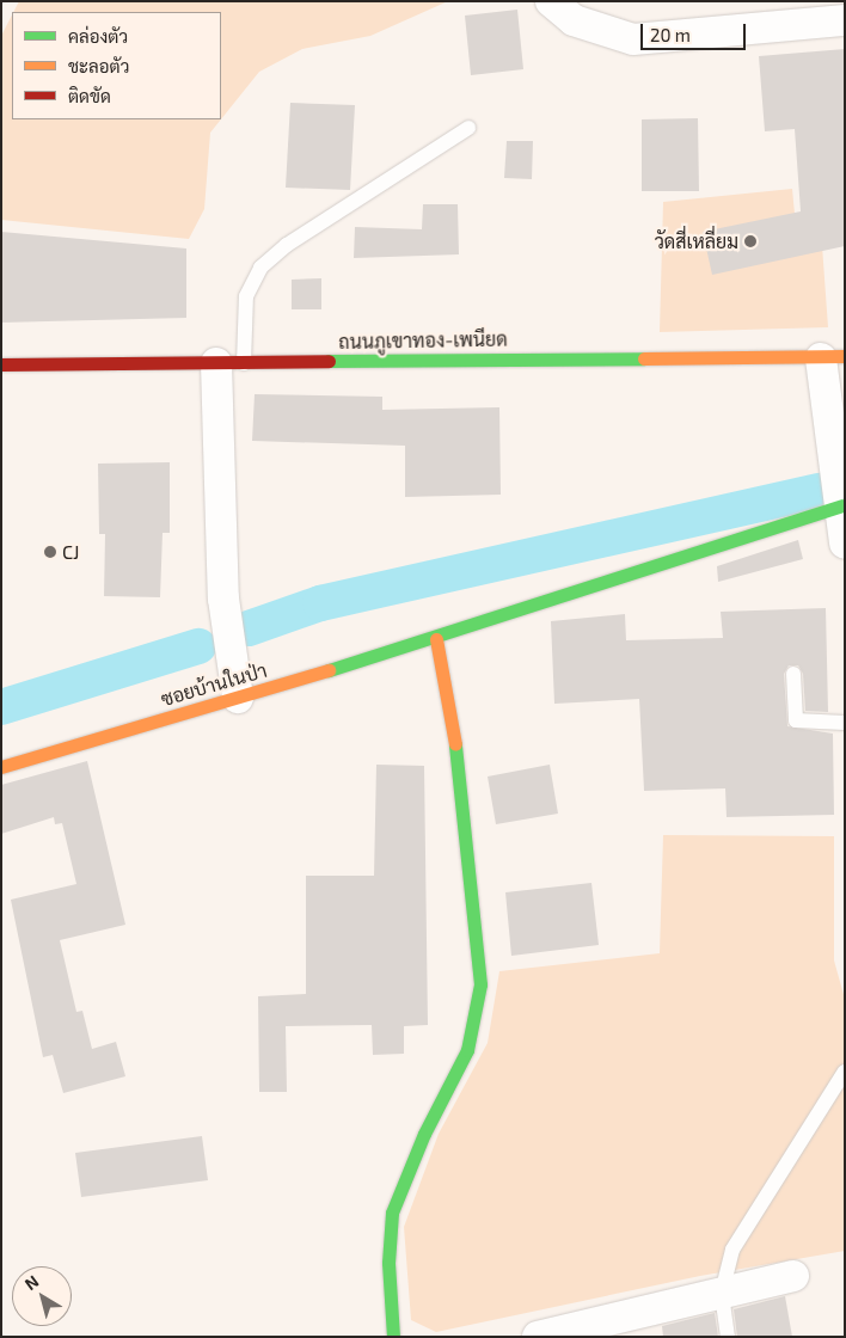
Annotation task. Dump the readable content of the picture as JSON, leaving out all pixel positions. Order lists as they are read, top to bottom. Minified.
{"streets":{"street":["ถนนภูเขาทอง-เพนียด","ซอยบ้านในป่า"]},"places":["วัดสี่เหลี่ยม","CJ"],"legend":["คล่องตัว","ชะลอตัว","ติดขัด"],"scale_bar":"20 m","north":"top left"}
